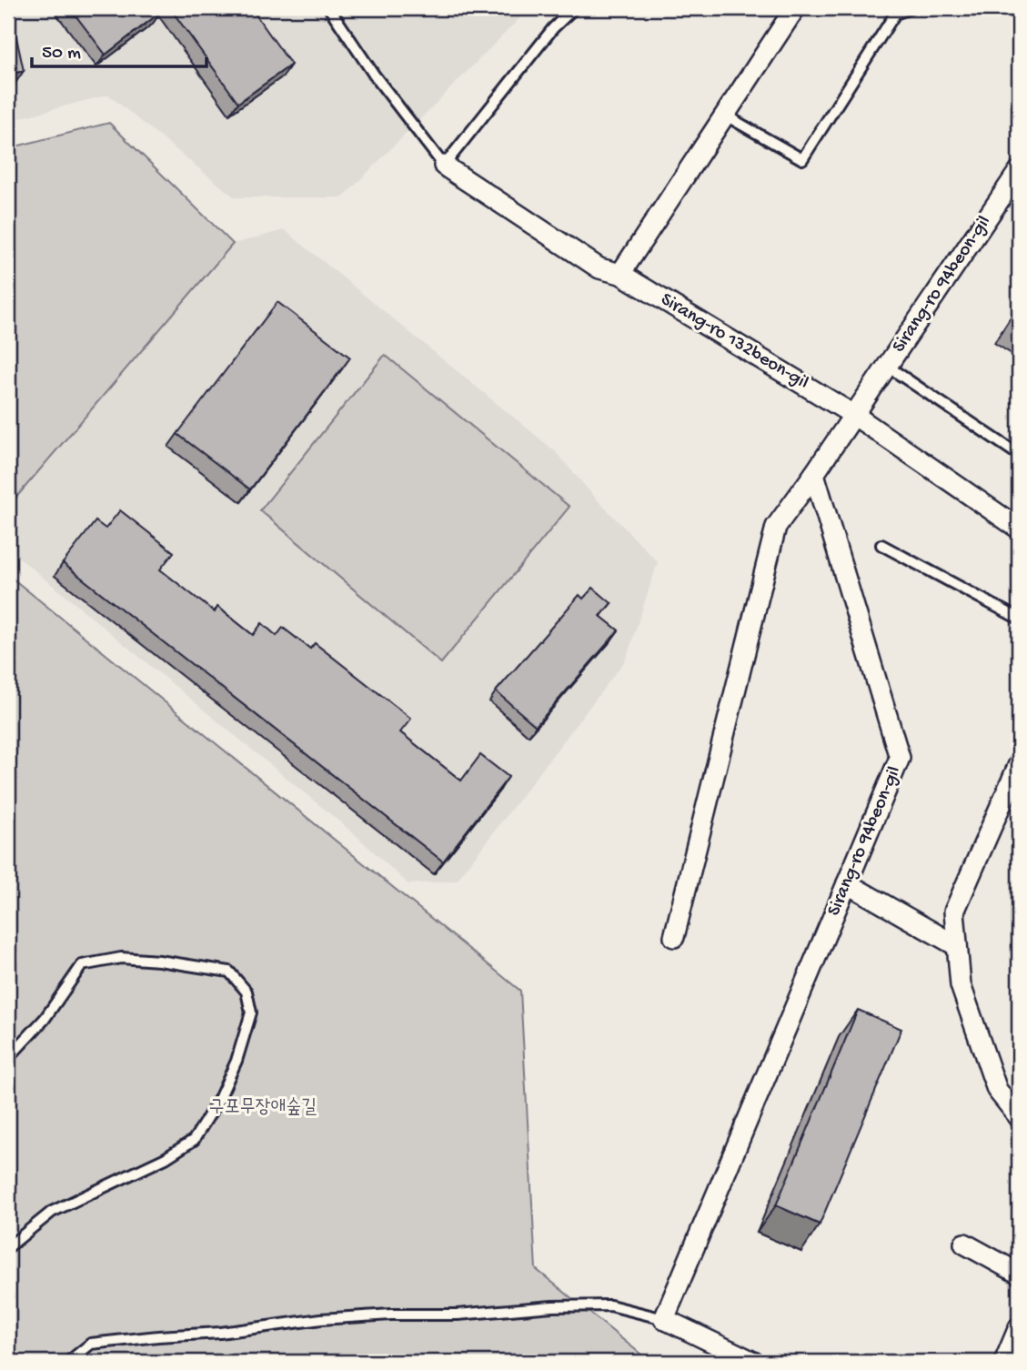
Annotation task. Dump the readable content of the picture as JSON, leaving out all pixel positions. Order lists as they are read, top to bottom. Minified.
{"streets":{"street":["Sirang-ro 94beon-gil","Sirang-ro 132beon-gil"]},"crossings":[["Sirang-ro 94beon-gil","Sirang-ro 132beon-gil"]],"parks":["구포무장애숲길"],"scale_bar":"50 m"}
